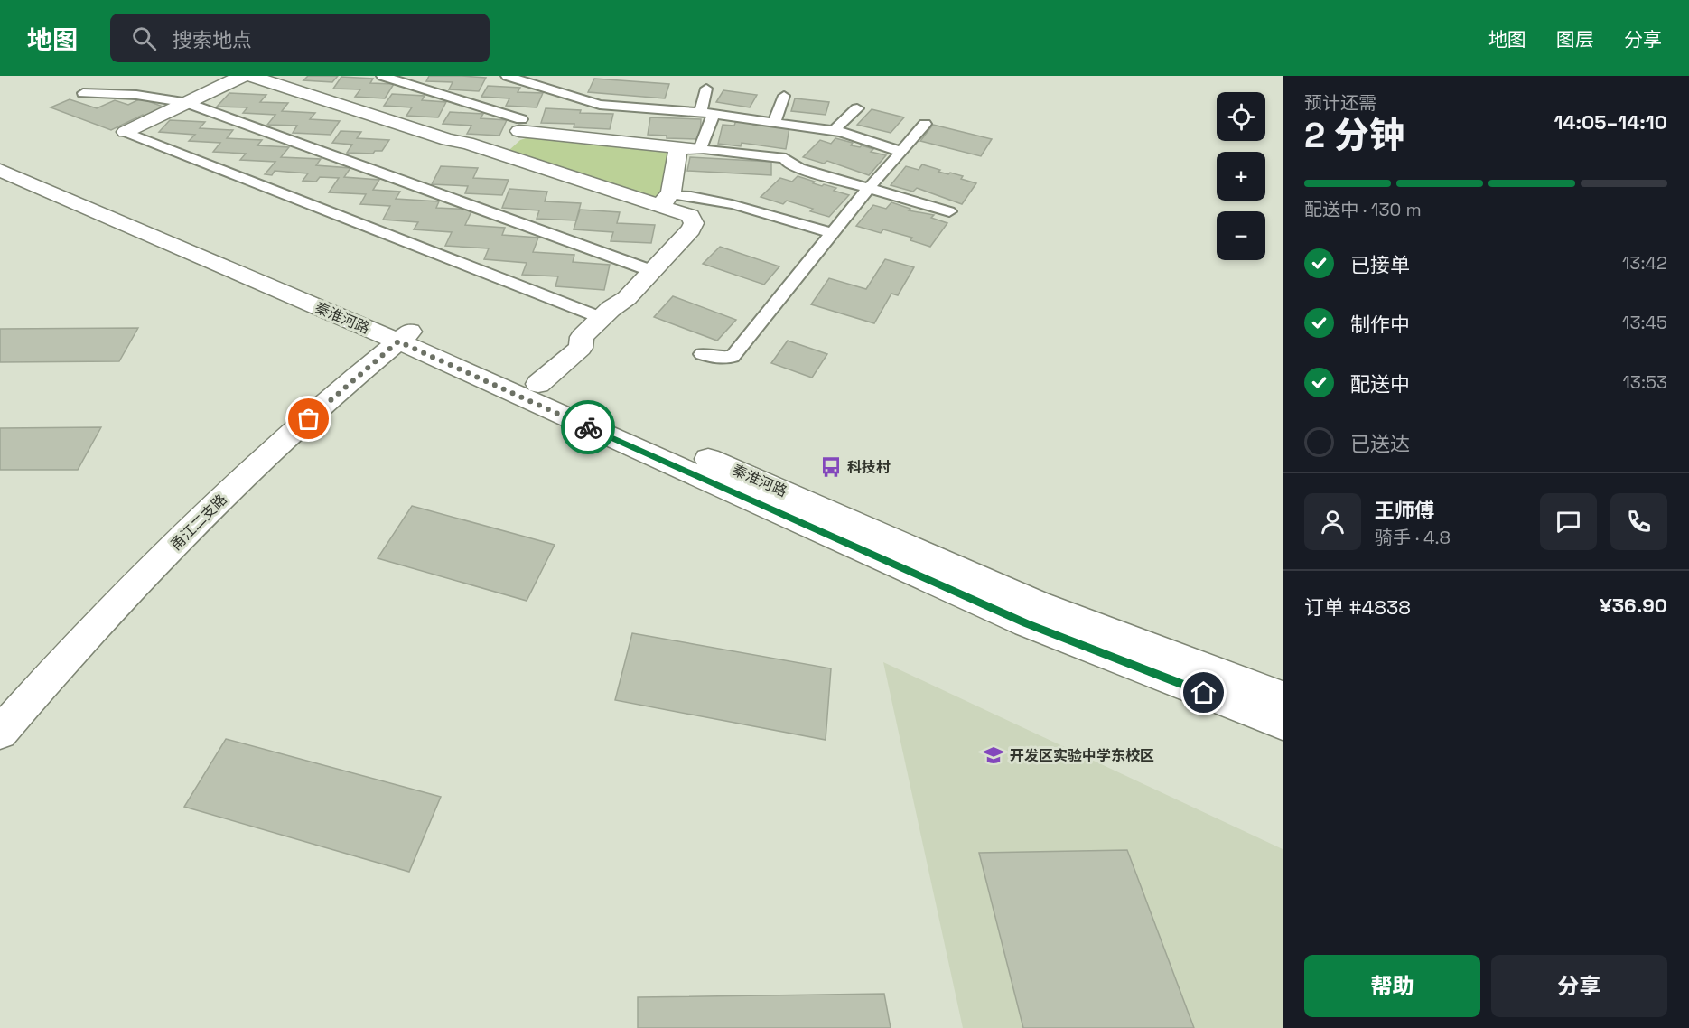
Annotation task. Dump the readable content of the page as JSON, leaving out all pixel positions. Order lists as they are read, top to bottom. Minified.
{"streets":{"main road":["秦淮河路","甬江二支路"]},"crossings":[["秦淮河路","甬江二支路"]],"places":{"bus stop":["科技村"],"school or university":["开发区实验中学东校区"]},"page":{"header":"地图","search":"搜索地点","nav":["地图","图层","分享"],"heading":["2 分钟","预计还需","14:05–14:10"],"panel":["王师傅","骑手 · 4.8","订单 #4838","¥36.90"],"map_buttons":["+","−"],"bar":"配送中 · 130 m","list":[["已接单","13:42"],["制作中","13:45"],["配送中","13:53"],"已送达"],"buttons":["帮助","分享"]}}
